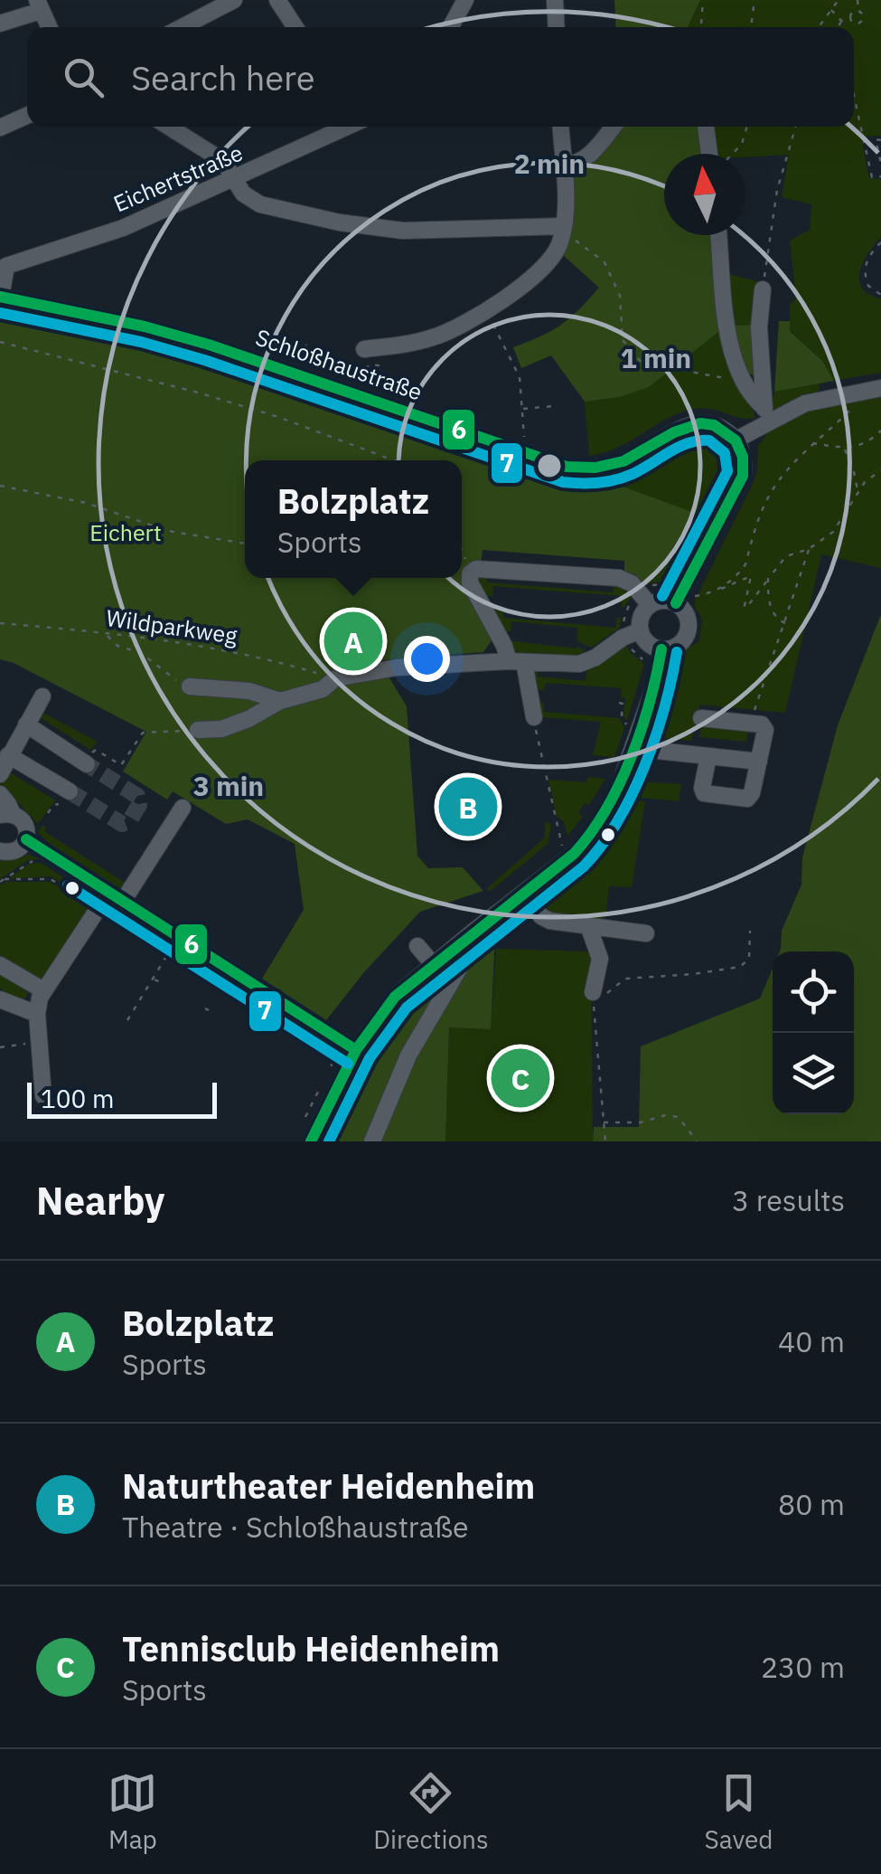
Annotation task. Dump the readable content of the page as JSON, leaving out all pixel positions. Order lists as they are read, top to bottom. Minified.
{"streets":{"street":["Eichertstraße","Schloßhaustraße"],"path":["Wildparkweg"]},"crossings":[["Eichertstraße","Schloßhaustraße"]],"parks":["Eichert"],"lines":["transit line 6","transit line 7"],"scale_bar":"100 m","north":"top","page":{"search":"Search here","popup":["Bolzplatz","Sports"],"pins":["A","B","C"],"scale":"100 m","heading":["Nearby","3 results"],"list":[{"mark":"A","name":"Bolzplatz","note":"Sports","value":"40 m"},{"mark":"B","name":"Naturtheater Heidenheim","note":"Theatre · Schloßhaustraße","value":"80 m"},{"mark":"C","name":"Tennisclub Heidenheim","note":"Sports","value":"230 m"}],"nav":["Map","Directions","Saved"]},"rings":["2 min","1 min","3 min"]}
